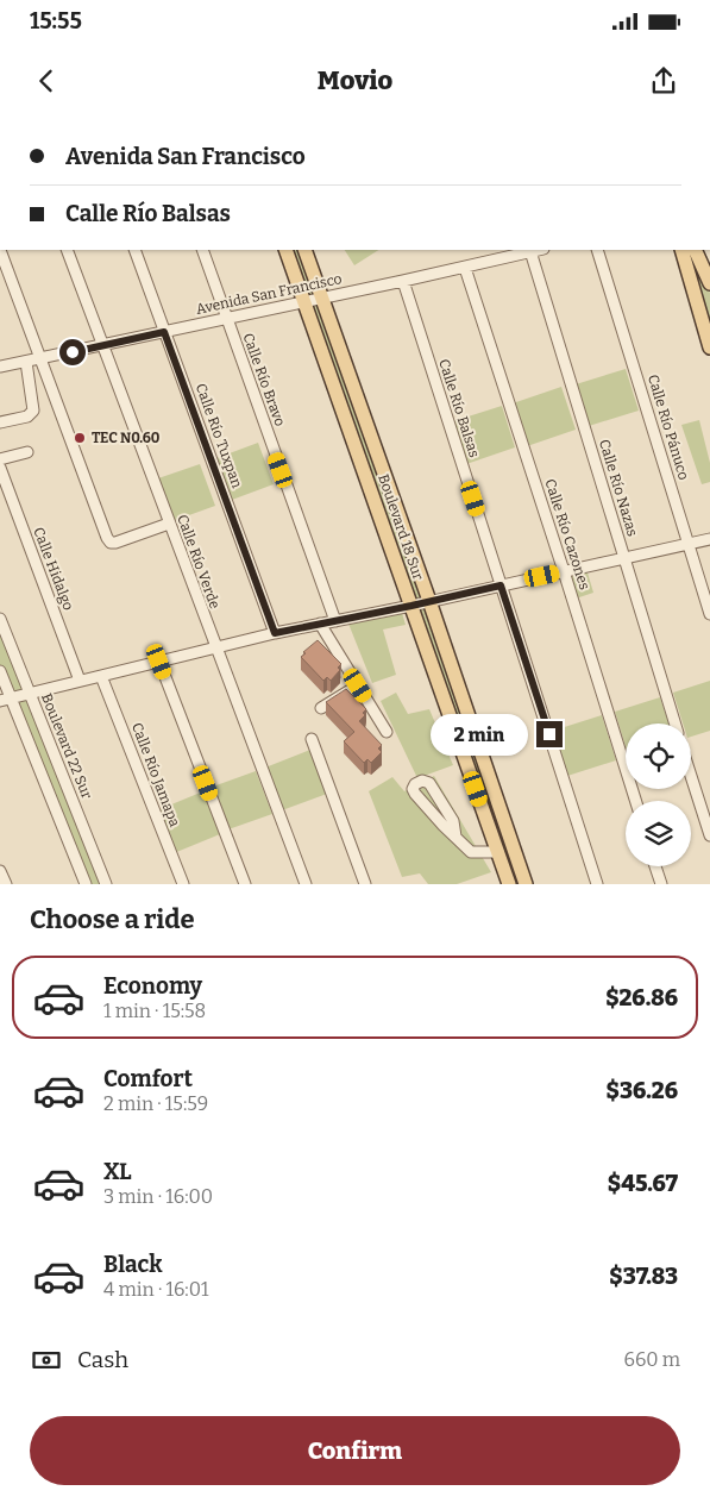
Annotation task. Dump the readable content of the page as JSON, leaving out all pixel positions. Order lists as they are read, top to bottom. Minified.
{"streets":{"main road":["Boulevard 18 Sur"],"street":["Avenida San Francisco","Calle Río Bravo","Calle Río Balsas","Calle Río Pánuco","Calle Río Tuxpan","Calle Río Nazas","Calle Río Cazones","Calle Río Verde","Calle Hidalgo","Boulevard 22 Sur","Calle Río Jamapa"]},"crossings":[["Avenida San Francisco","Calle Río Bravo"],["Avenida San Francisco","Calle Río Balsas"],["Avenida San Francisco","Calle Río Tuxpan"],["Avenida San Francisco","Calle Río Nazas"],["Avenida San Francisco","Boulevard 18 Sur"],["Avenida San Francisco","Calle Río Cazones"],["Avenida San Francisco","Calle Río Verde"]],"places":["TEC N0.60"],"page":{"status":"15:55","header":"Movio","banner":["Avenida San Francisco","Calle Río Balsas"],"bubble":"2 min","heading":"Choose a ride","list":[{"name":"Economy","note":"1 min · 15:58","value":"$26.86"},{"name":"Comfort","note":"2 min · 15:59","value":"$36.26"},{"name":"XL","note":"3 min · 16:00","value":"$45.67"},{"name":"Black","note":"4 min · 16:01","value":"$37.83"}],"pay":["Cash","660 m"],"buttons":"Confirm"}}
